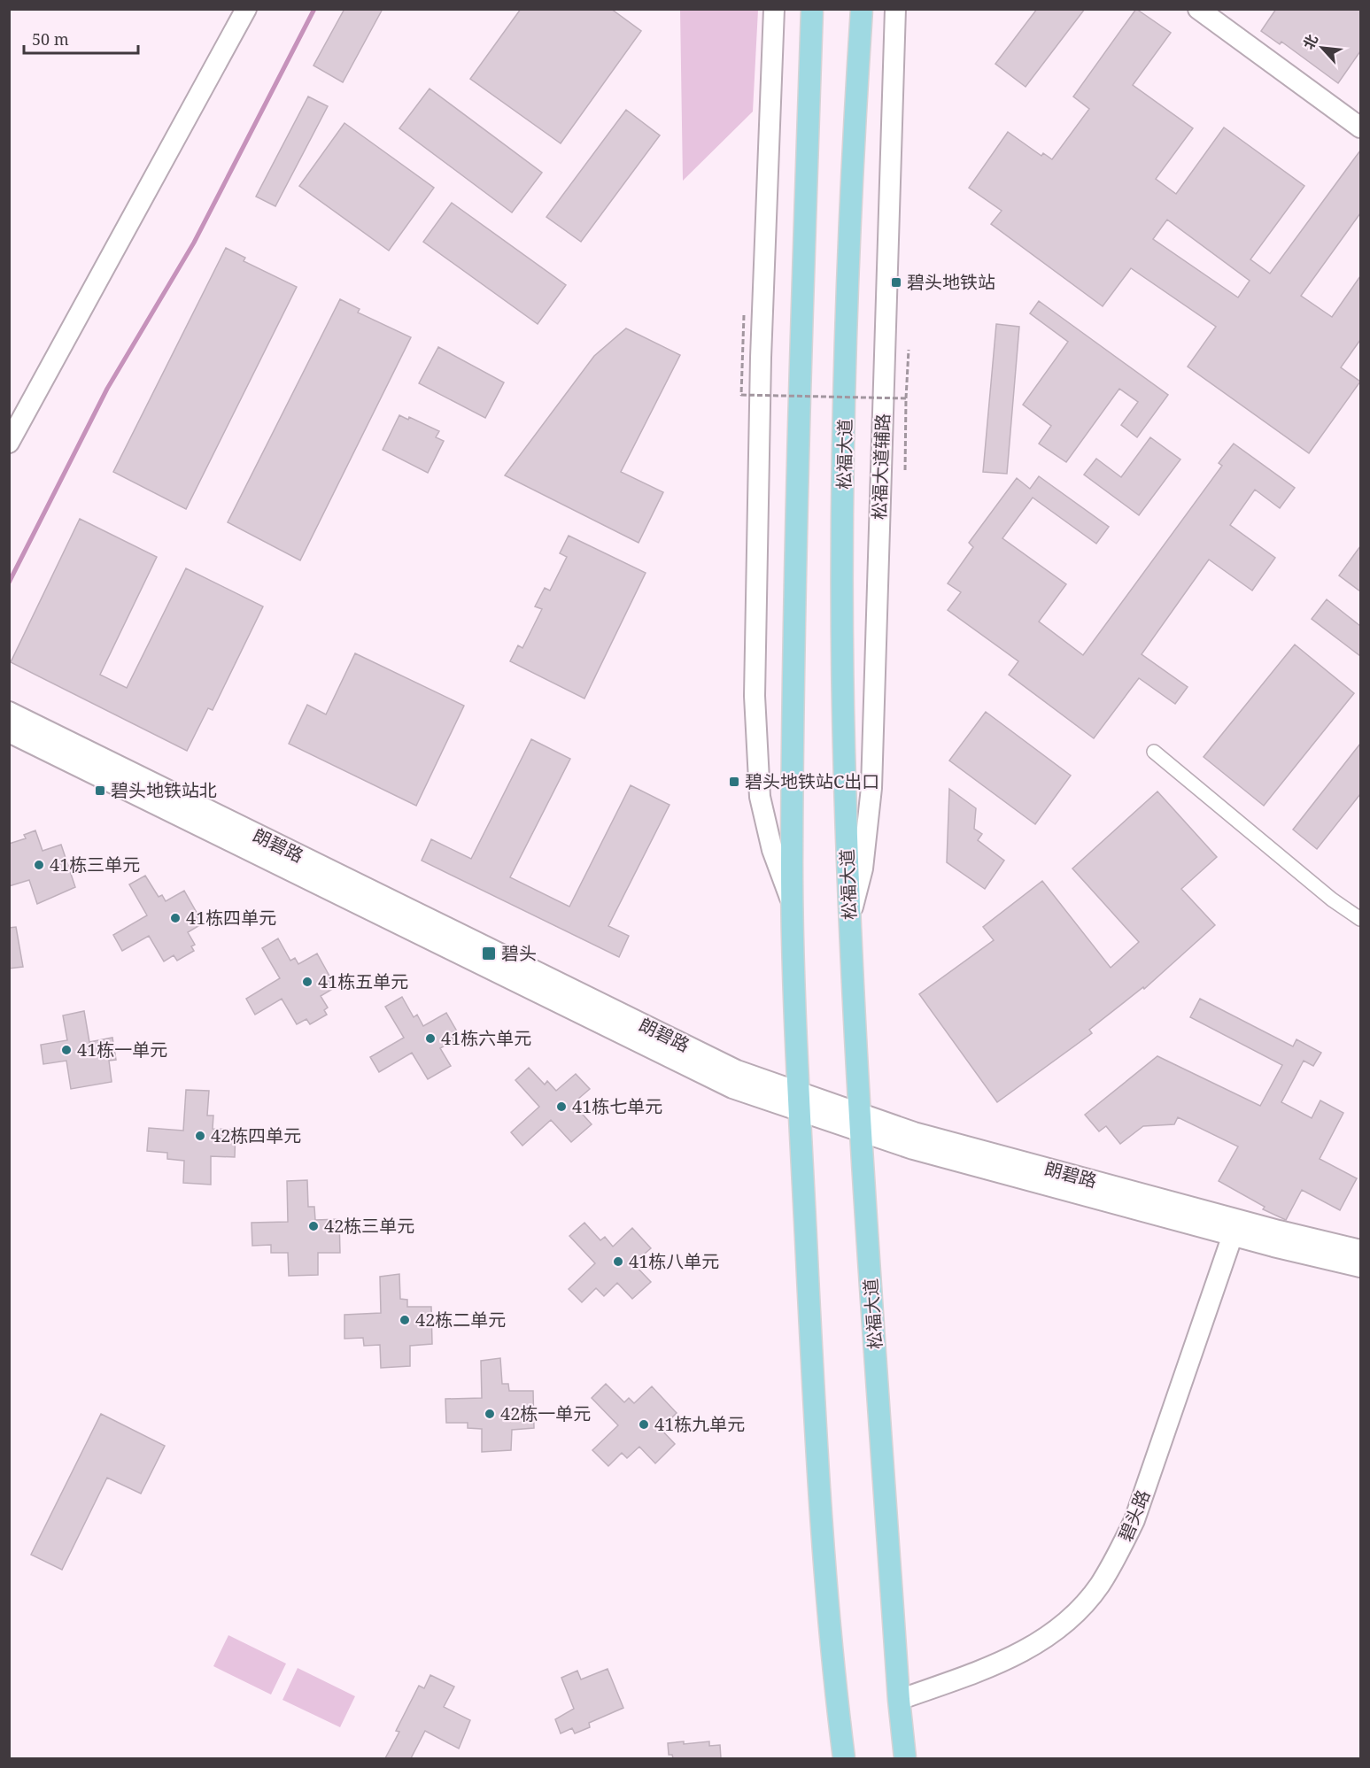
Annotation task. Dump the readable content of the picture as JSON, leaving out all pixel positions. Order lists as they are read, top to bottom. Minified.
{"streets":{"main road":["松福大道"],"street":["松福大道辅路","朗碧路","碧头路"]},"crossings":[["松福大道","松福大道辅路"],["松福大道","朗碧路"],["松福大道","碧头路"],["朗碧路","碧头路"]],"places":{"transit":["碧头地铁站","碧头地铁站C出口","碧头地铁站北","碧头"],"other":["41栋三单元","41栋四单元","41栋五单元","41栋六单元","41栋一单元","41栋七单元","42栋四单元","42栋三单元","41栋八单元","42栋二单元","42栋一单元","41栋九单元"]},"scale_bar":"50 m","north":"top left"}
